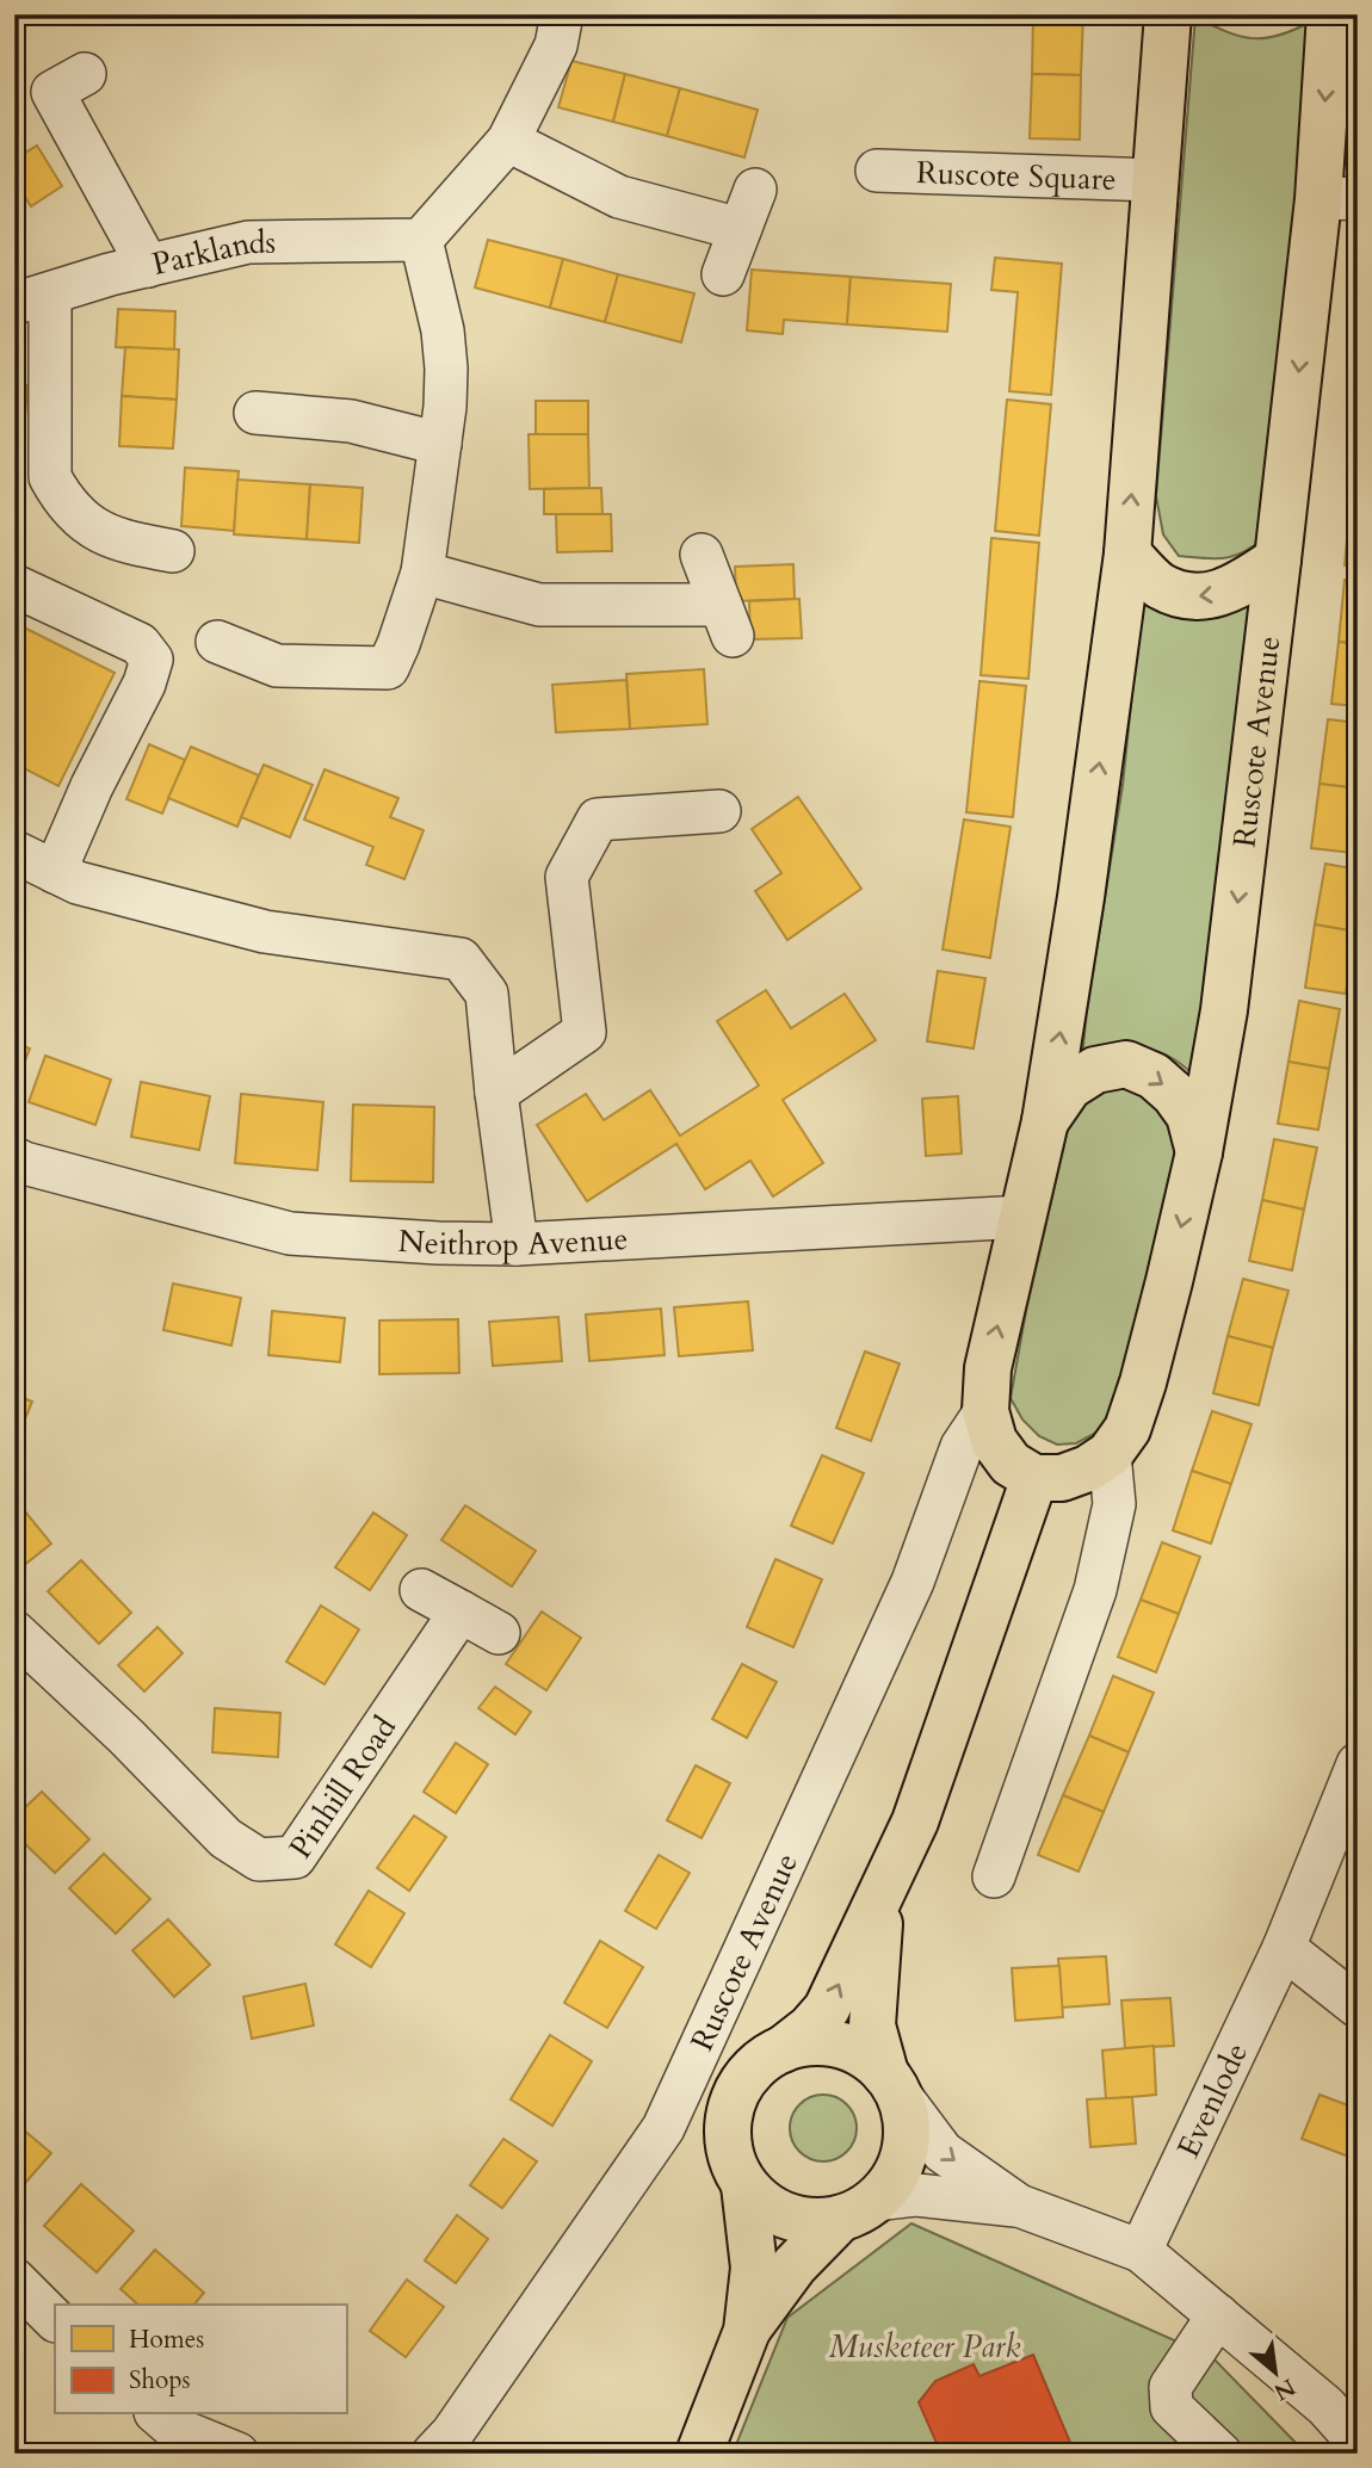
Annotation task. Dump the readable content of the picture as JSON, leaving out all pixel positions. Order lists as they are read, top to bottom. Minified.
{"streets":{"main road":["Ruscote Avenue"],"street":["Ruscote Square","Parklands","Neithrop Avenue","Pinhill Road","Evenlode"]},"parks":["Musketeer Park"],"legend":["Homes","Shops"],"north":"bottom right"}
